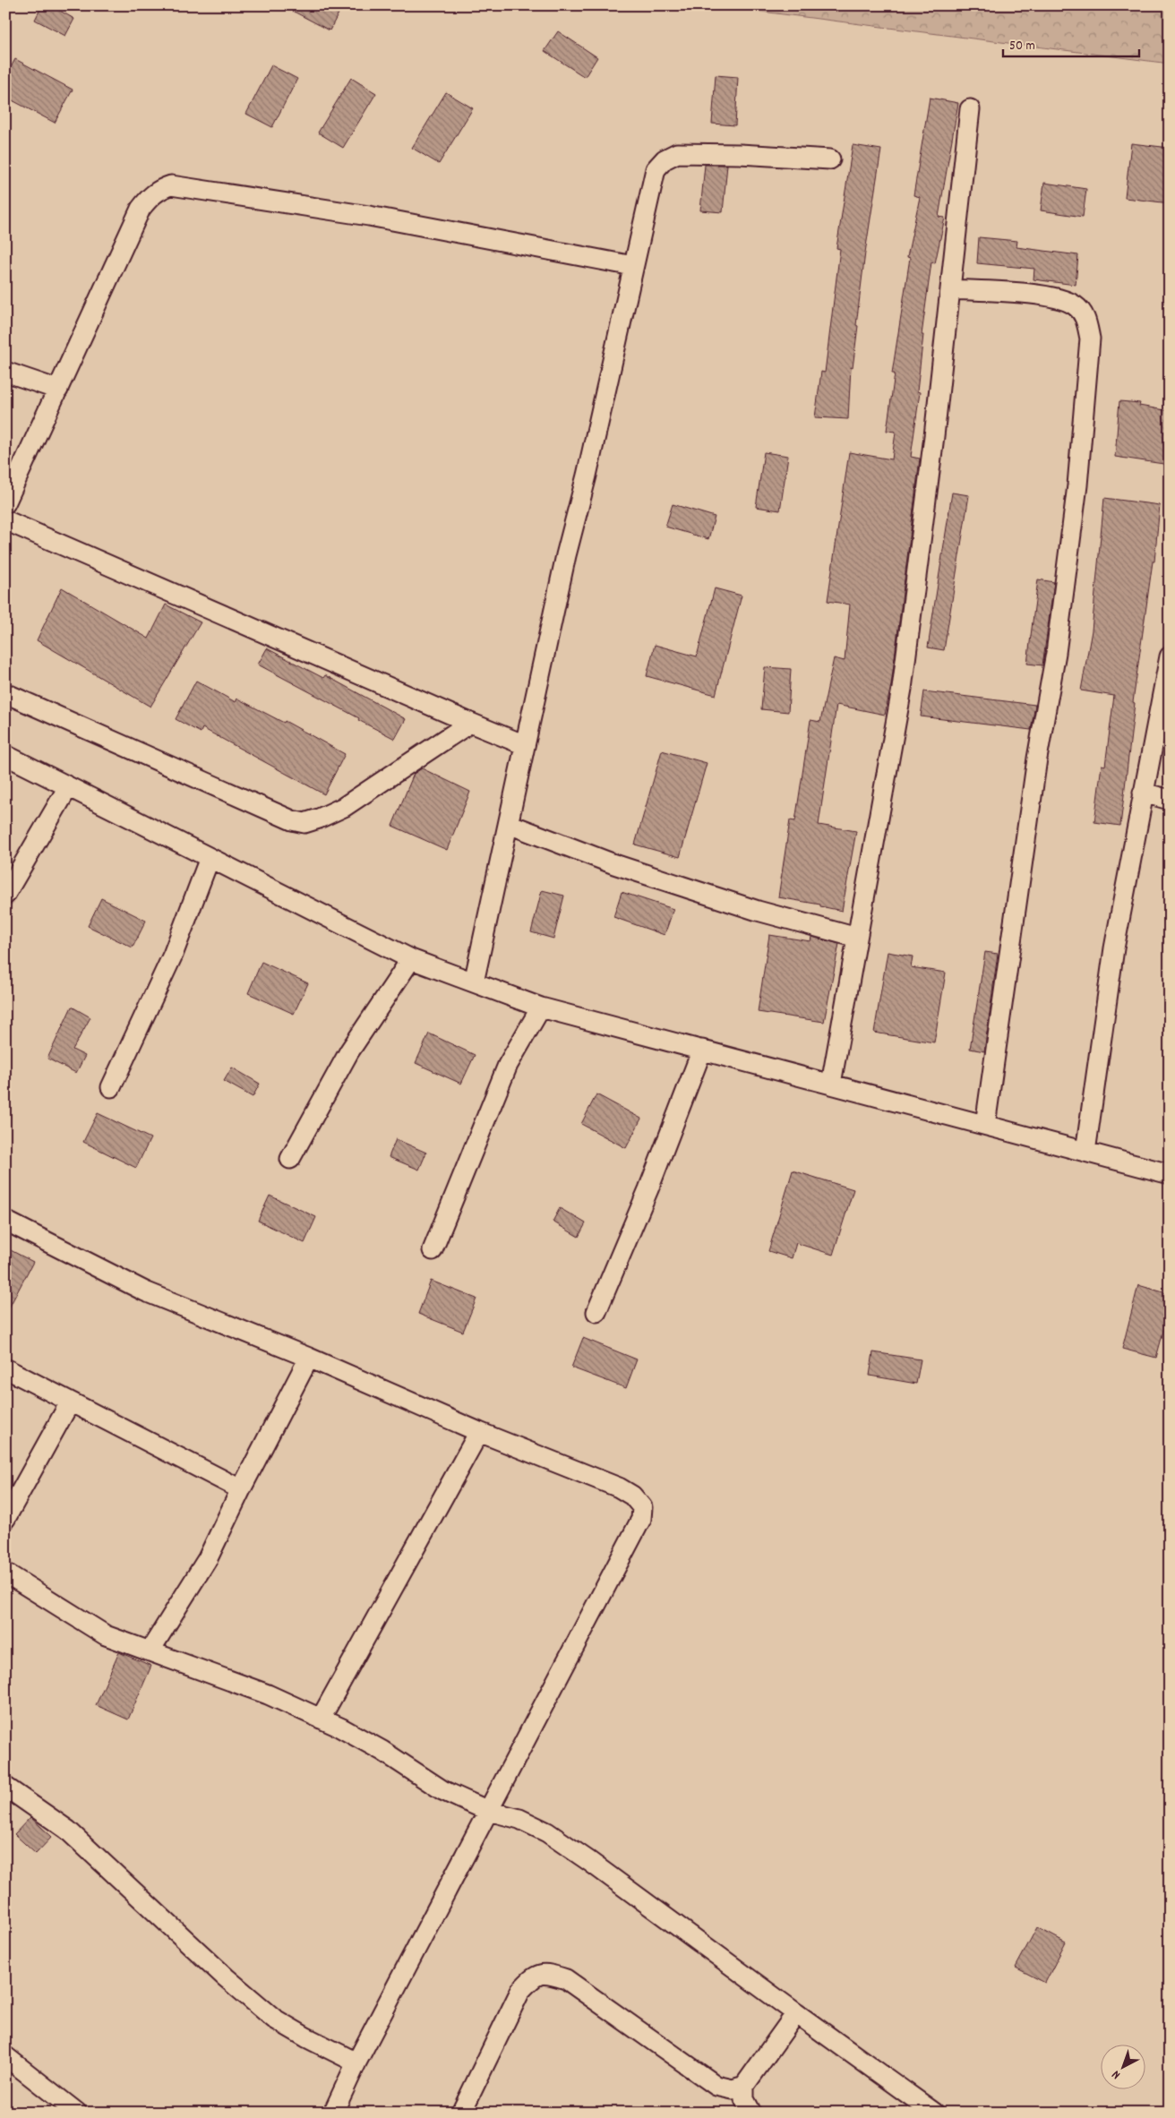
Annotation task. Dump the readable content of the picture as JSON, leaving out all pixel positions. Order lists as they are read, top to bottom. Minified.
{"scale_bar":"50 m","north":"bottom left"}
